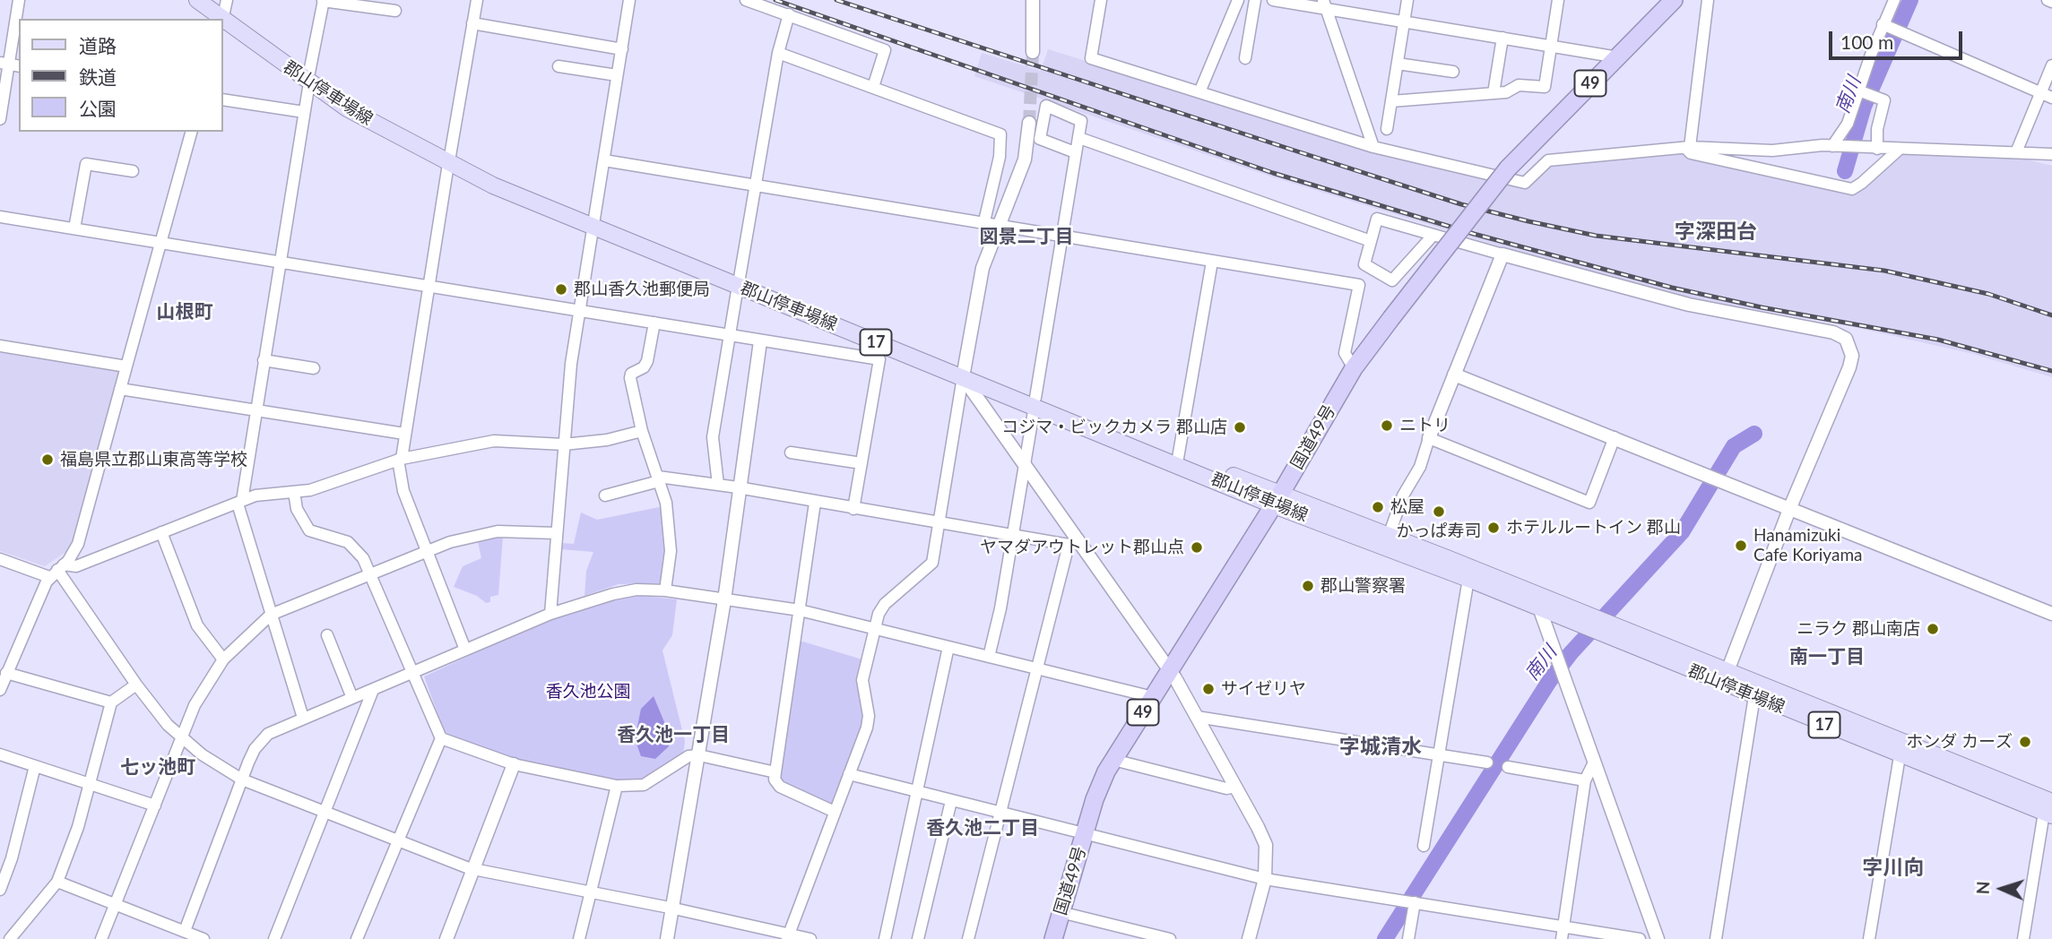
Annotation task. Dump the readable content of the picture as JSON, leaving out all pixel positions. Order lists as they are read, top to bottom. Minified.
{"streets":{"highway":["49","国道49号"],"main road":["郡山停車場線","17"]},"crossings":[["郡山停車場線","国道49号"]],"districts":["字深田台","図景二丁目","山根町","南一丁目","香久池一丁目","字城清水","七ッ池町","香久池二丁目","字川向"],"water":["南川"],"parks":["香久池公園"],"places":["郡山香久池郵便局","ニトリ","コジマ・ビックカメラ 郡山店","福島県立郡山東高等学校","松屋","かっぱ寿司","ホテルルートイン 郡山","Hanamizuki Cafe Koriyama","ヤマダアウトレット郡山点","郡山警察署","ニラク 郡山南店","サイゼリヤ","ホンダ カーズ"],"legend":["道路","鉄道","公園"],"scale_bar":"100 m","north":"left"}
